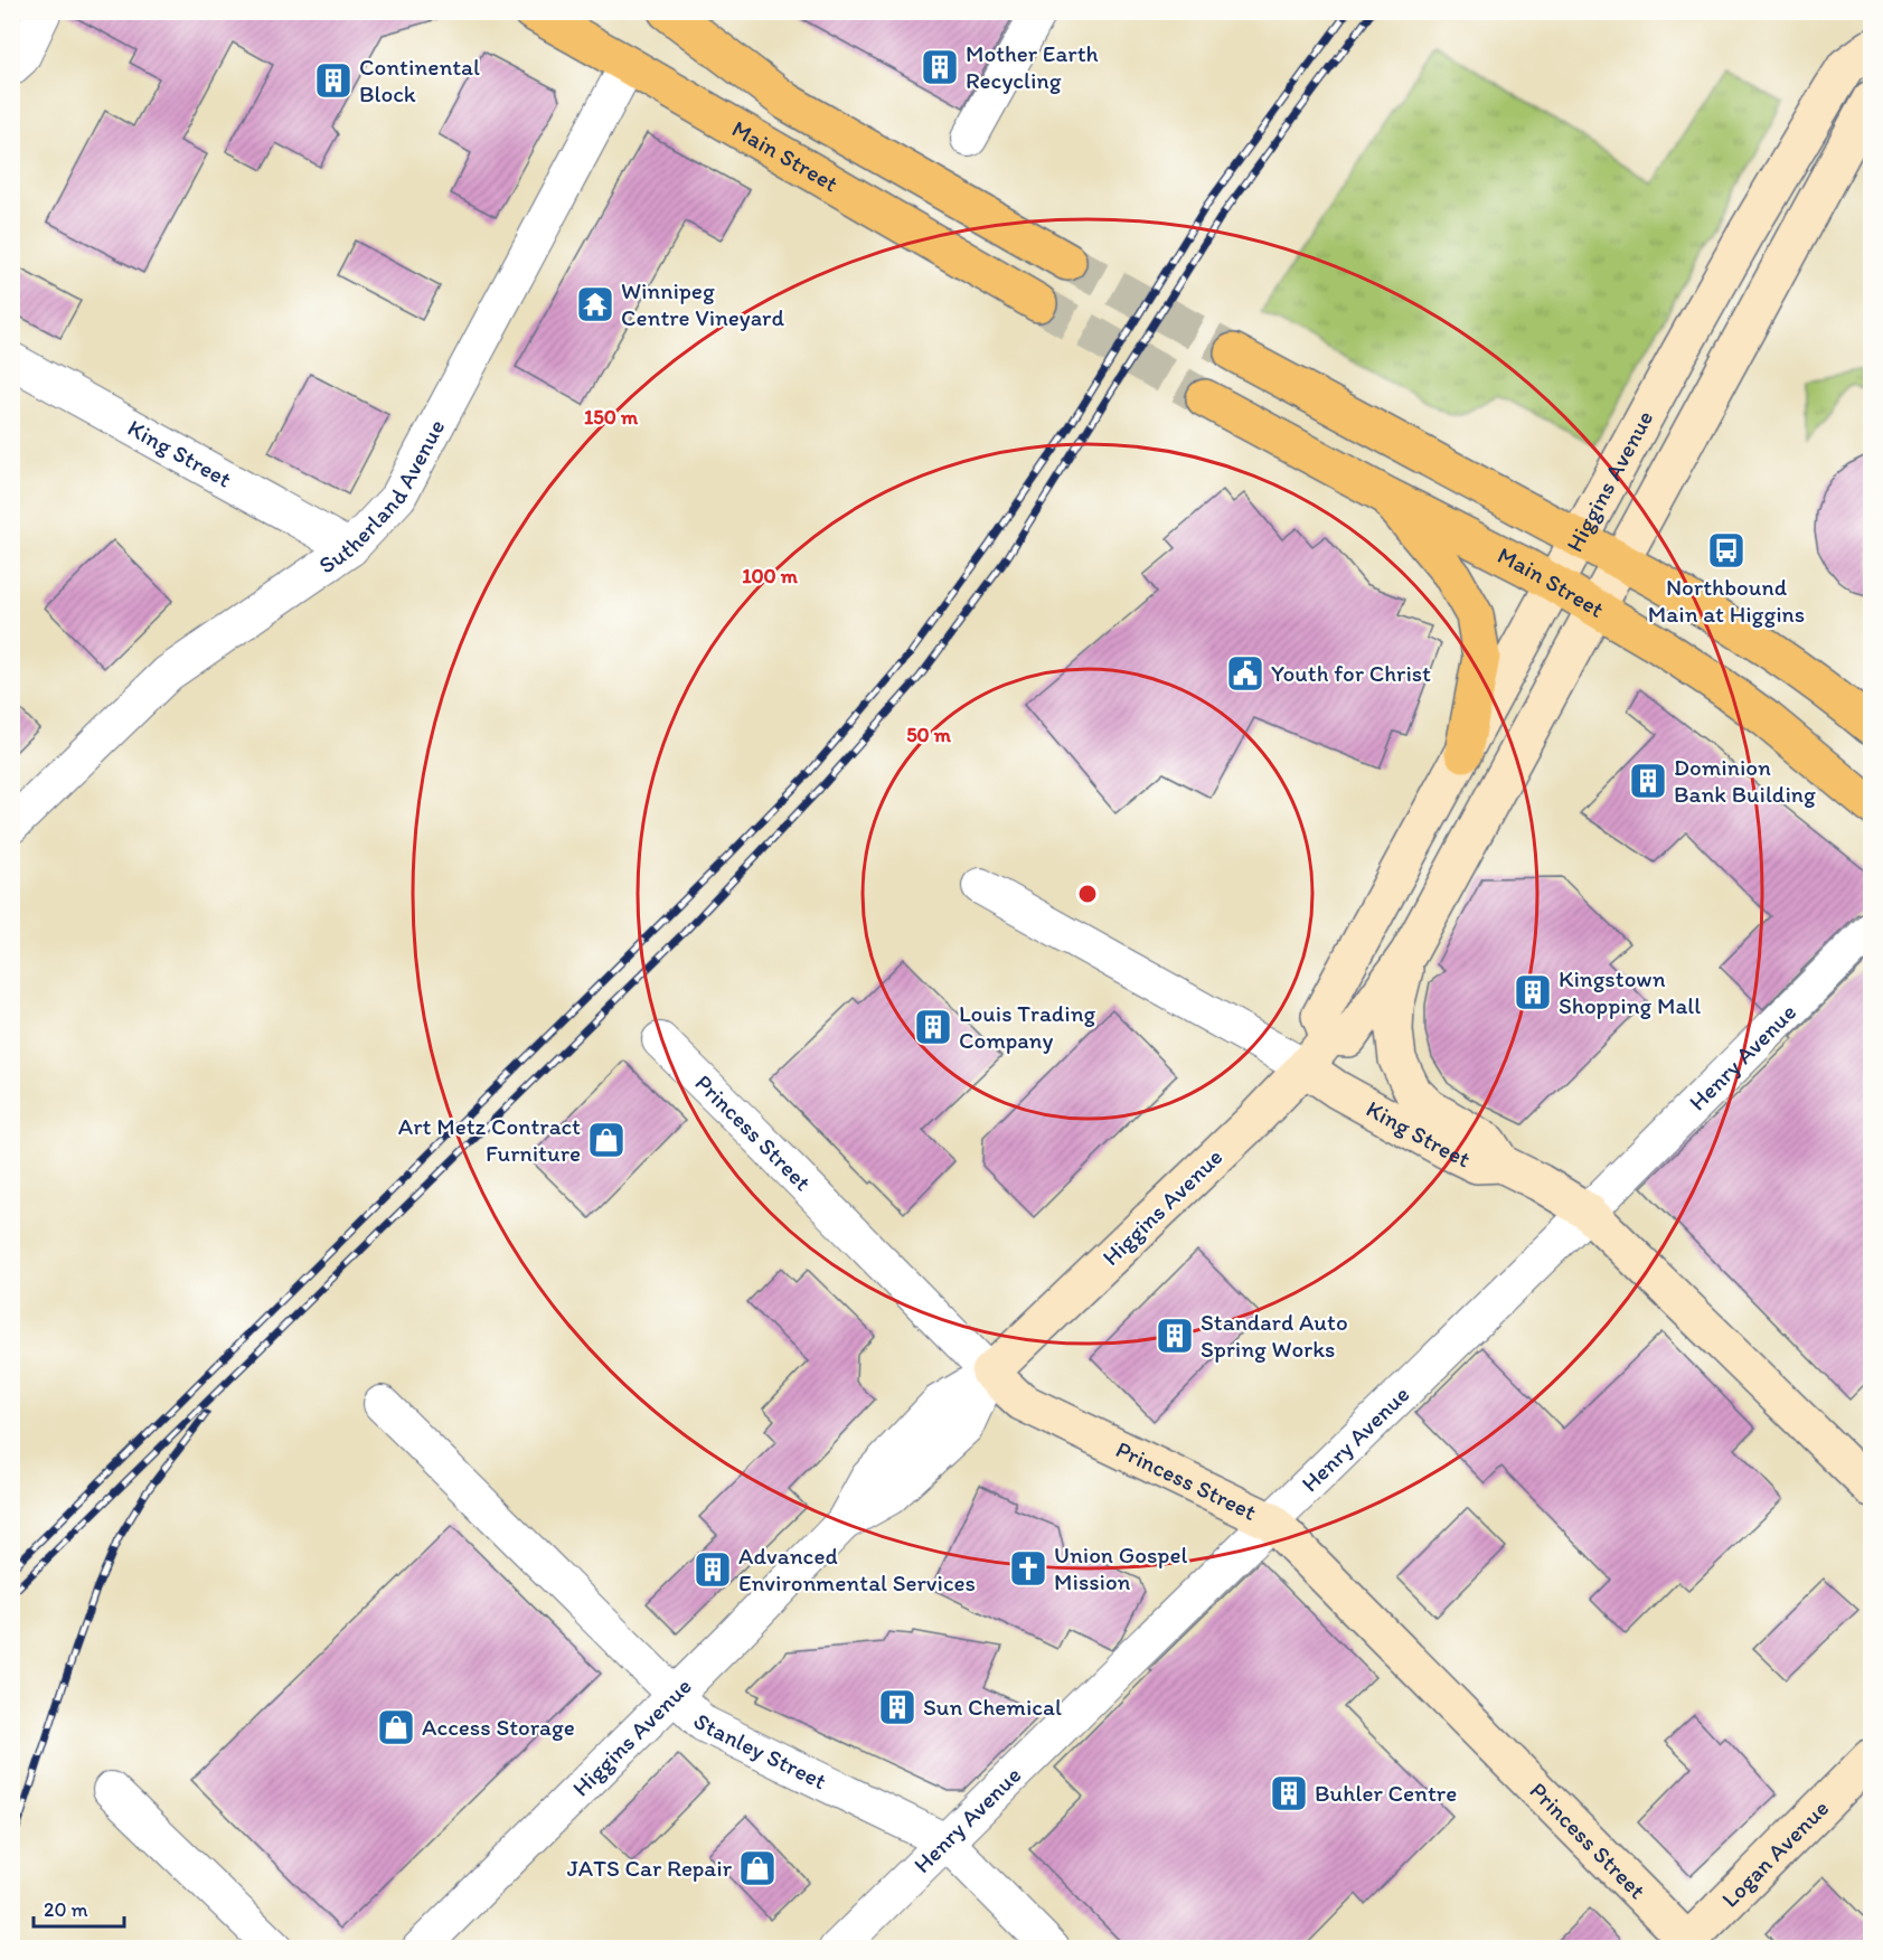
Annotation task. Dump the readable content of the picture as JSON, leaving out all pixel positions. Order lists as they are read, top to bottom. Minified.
{"streets":{"main road":["Main Street","King Street","Higgins Avenue","Princess Street","Logan Avenue"],"street":["Sutherland Avenue","Henry Avenue","Stanley Street"]},"crossings":[["Main Street","Higgins Avenue"],["Main Street","Sutherland Avenue"],["King Street","Higgins Avenue"],["King Street","Sutherland Avenue"],["King Street","Henry Avenue"],["Higgins Avenue","Princess Street"],["Higgins Avenue","Stanley Street"],["Henry Avenue","Princess Street"],["Henry Avenue","Stanley Street"],["Princess Street","Logan Avenue"]],"places":{"building":["Mother Earth Recycling","Continental Block","Dominion Bank Building","Kingstown Shopping Mall","Louis Trading Company","Standard Auto Spring Works","Advanced Environmental Services","Sun Chemical","Buhler Centre"],"temple":["Winnipeg Centre Vineyard"],"bus stop":["Northbound Main at Higgins"],"public building":["Youth for Christ"],"shop":["Art Metz Contract Furniture","Access Storage","JATS Car Repair"],"church":["Union Gospel Mission"]},"scale_bar":"20 m","rings":["150 m","100 m","50 m"]}
